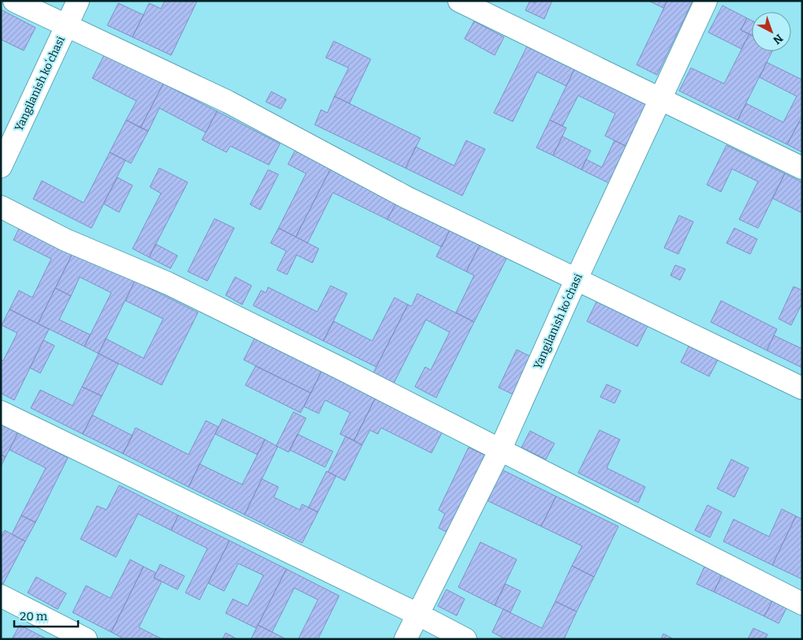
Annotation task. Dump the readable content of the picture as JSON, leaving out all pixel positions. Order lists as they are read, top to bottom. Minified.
{"streets":{"street":["Yangilanish koʻchasi"]},"scale_bar":"20 m","north":"bottom right"}
